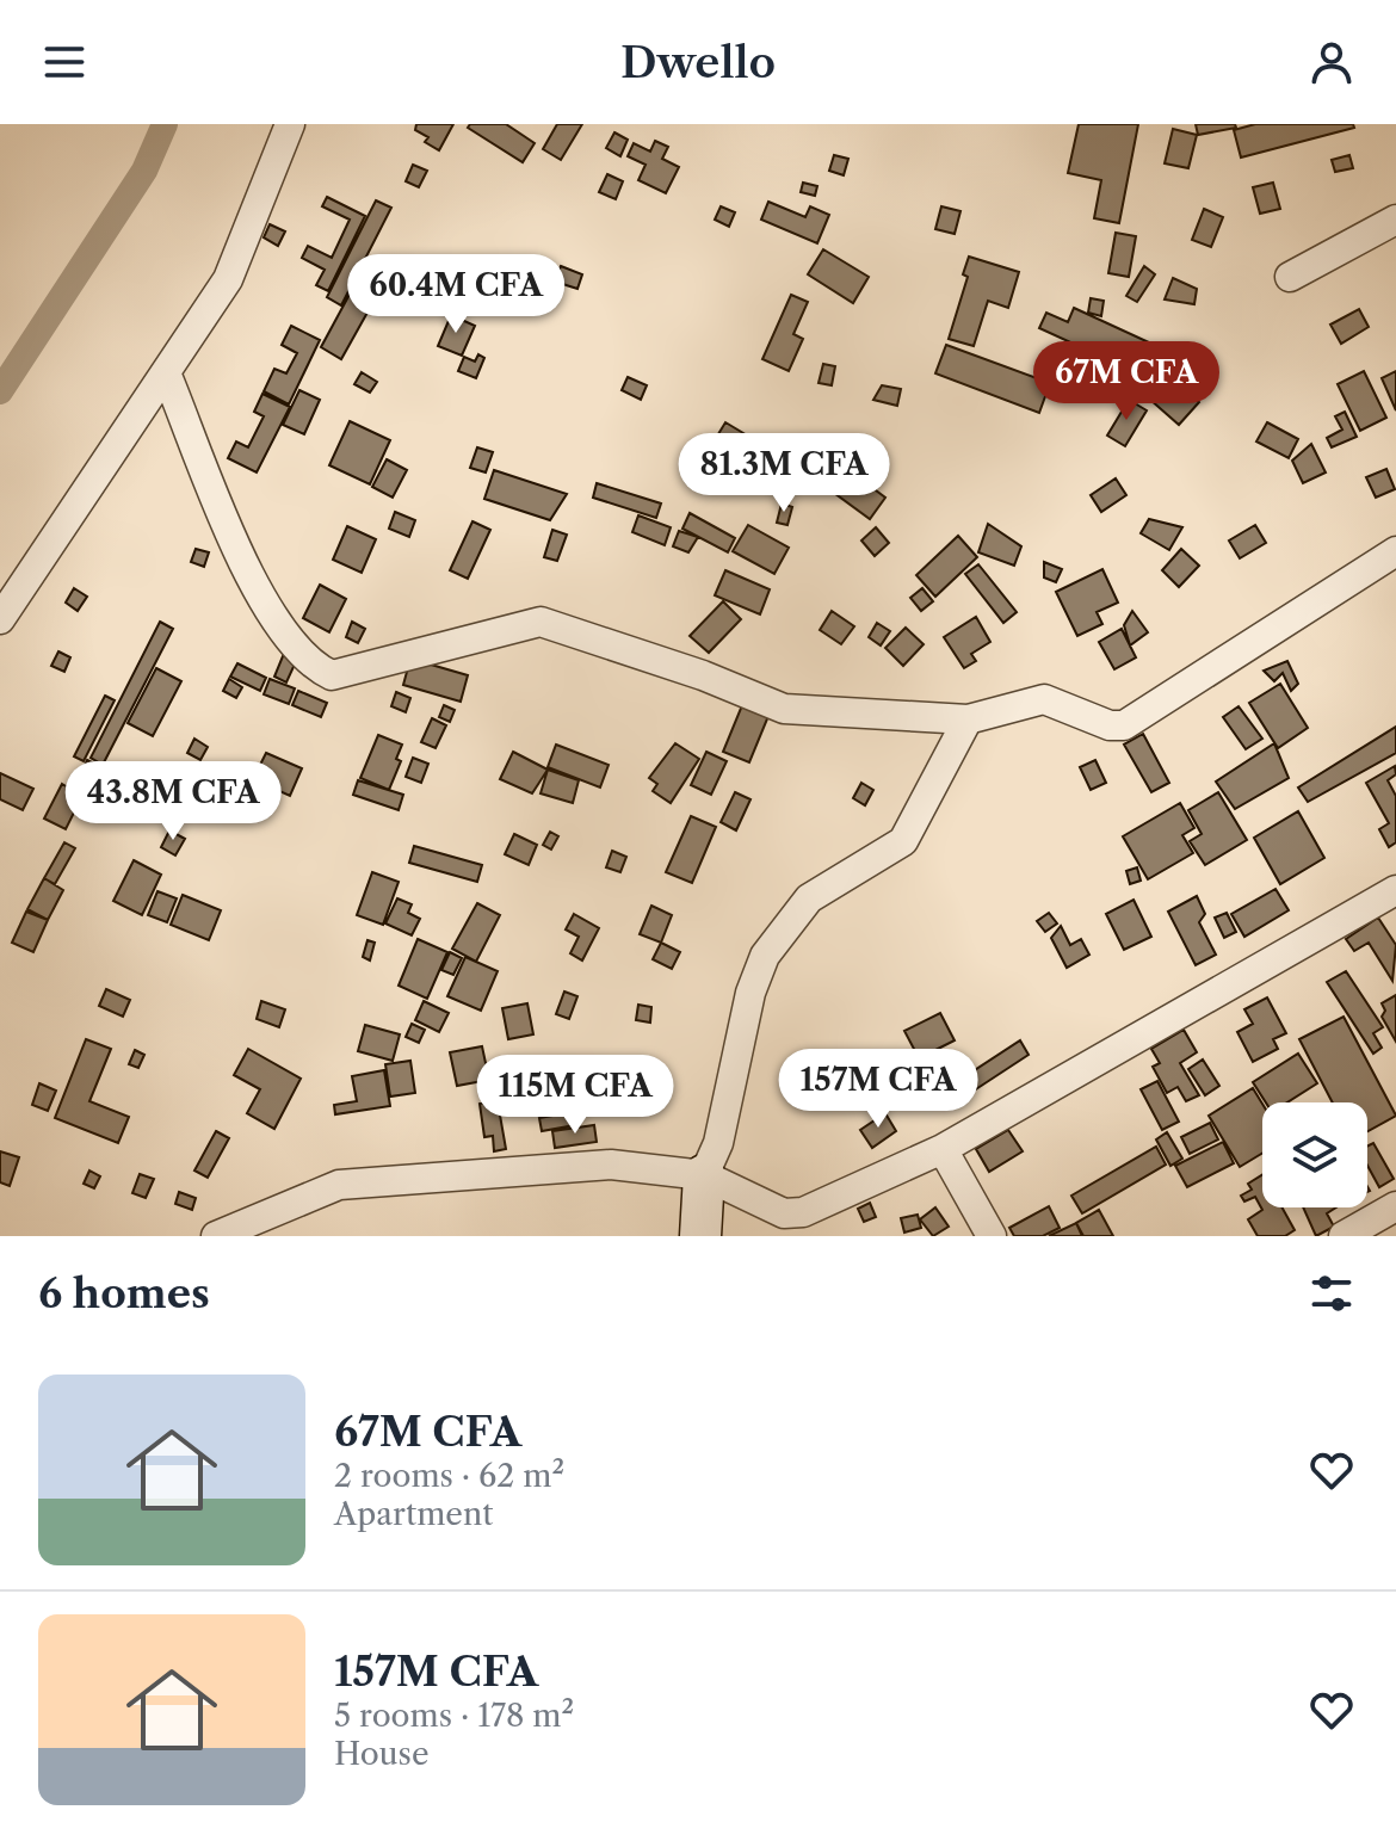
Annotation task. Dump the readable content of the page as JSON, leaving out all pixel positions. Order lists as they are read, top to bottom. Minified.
{"page":{"header":"Dwello","price":["60.4M CFA","67M CFA","81.3M CFA","43.8M CFA","157M CFA","115M CFA"],"heading":"6 homes","list":[{"name":"67M CFA","note":"2 rooms · 62 m² · Apartment"},{"name":"157M CFA","note":"5 rooms · 178 m² · House"}]}}
